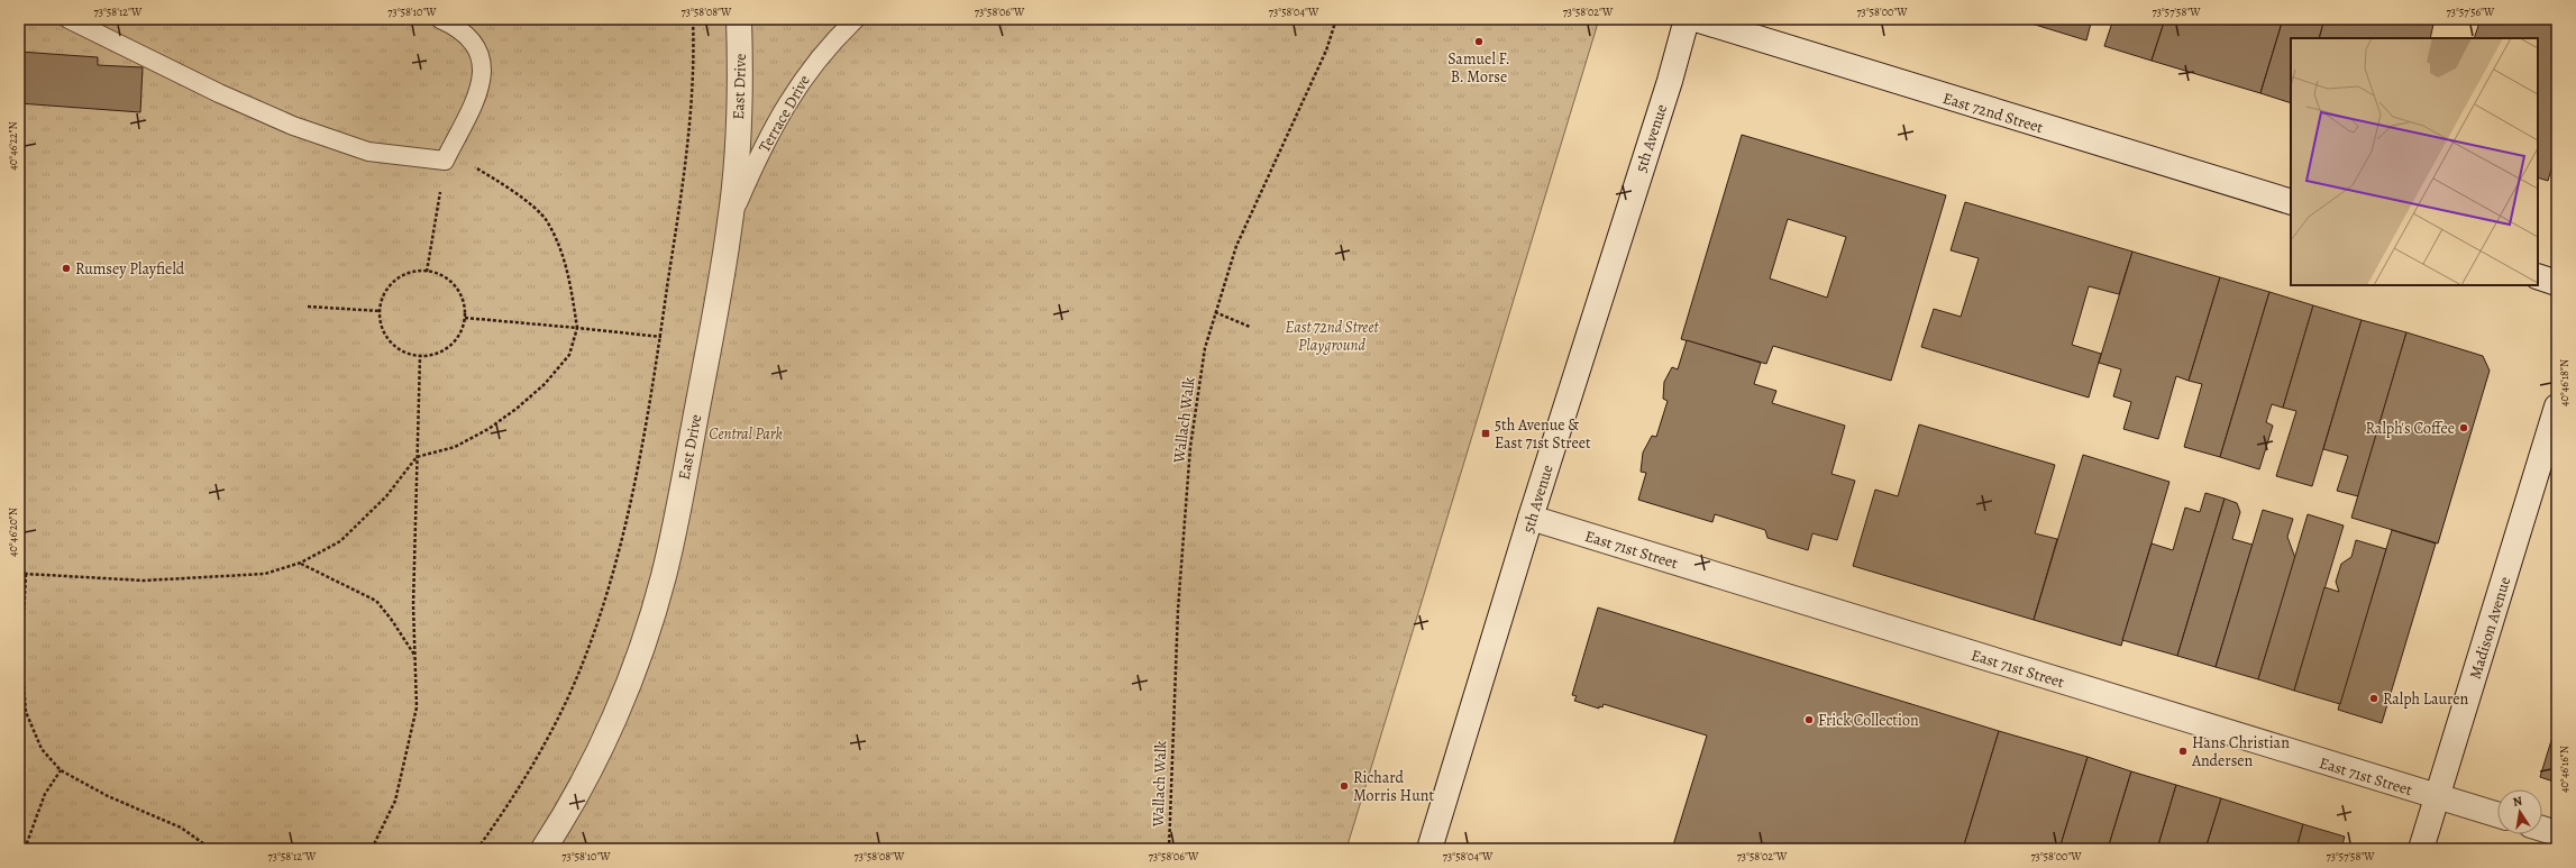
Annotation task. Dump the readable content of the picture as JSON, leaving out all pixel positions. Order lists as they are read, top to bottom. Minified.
{"streets":{"main road":["East Drive","East 72nd Street","5th Avenue","East 71st Street","Madison Avenue"],"lane":["Terrace Drive"],"path":["Wallach Walk"]},"crossings":[["East Drive","Terrace Drive"],["5th Avenue","East 71st Street"],["East 71st Street","Madison Avenue"]],"parks":["East 72nd Street Playground","Central Park"],"places":{"other":["Samuel F. B. Morse","Rumsey Playfield","Ralph's Coffee","Ralph Lauren","Frick Collection","Hans Christian Andersen","Richard Morris Hunt"],"transit":["5th Avenue & East 71st Street"]},"north":"top","coordinates":["73°58'12\"W","73°58'10\"W","73°58'08\"W","73°58'06\"W","73°58'04\"W","73°58'02\"W","73°58'00\"W","73°57'58\"W","73°57'56\"W","40°46'22\"N","40°46'18\"N","40°46'20\"N","40°46'16\"N"]}
